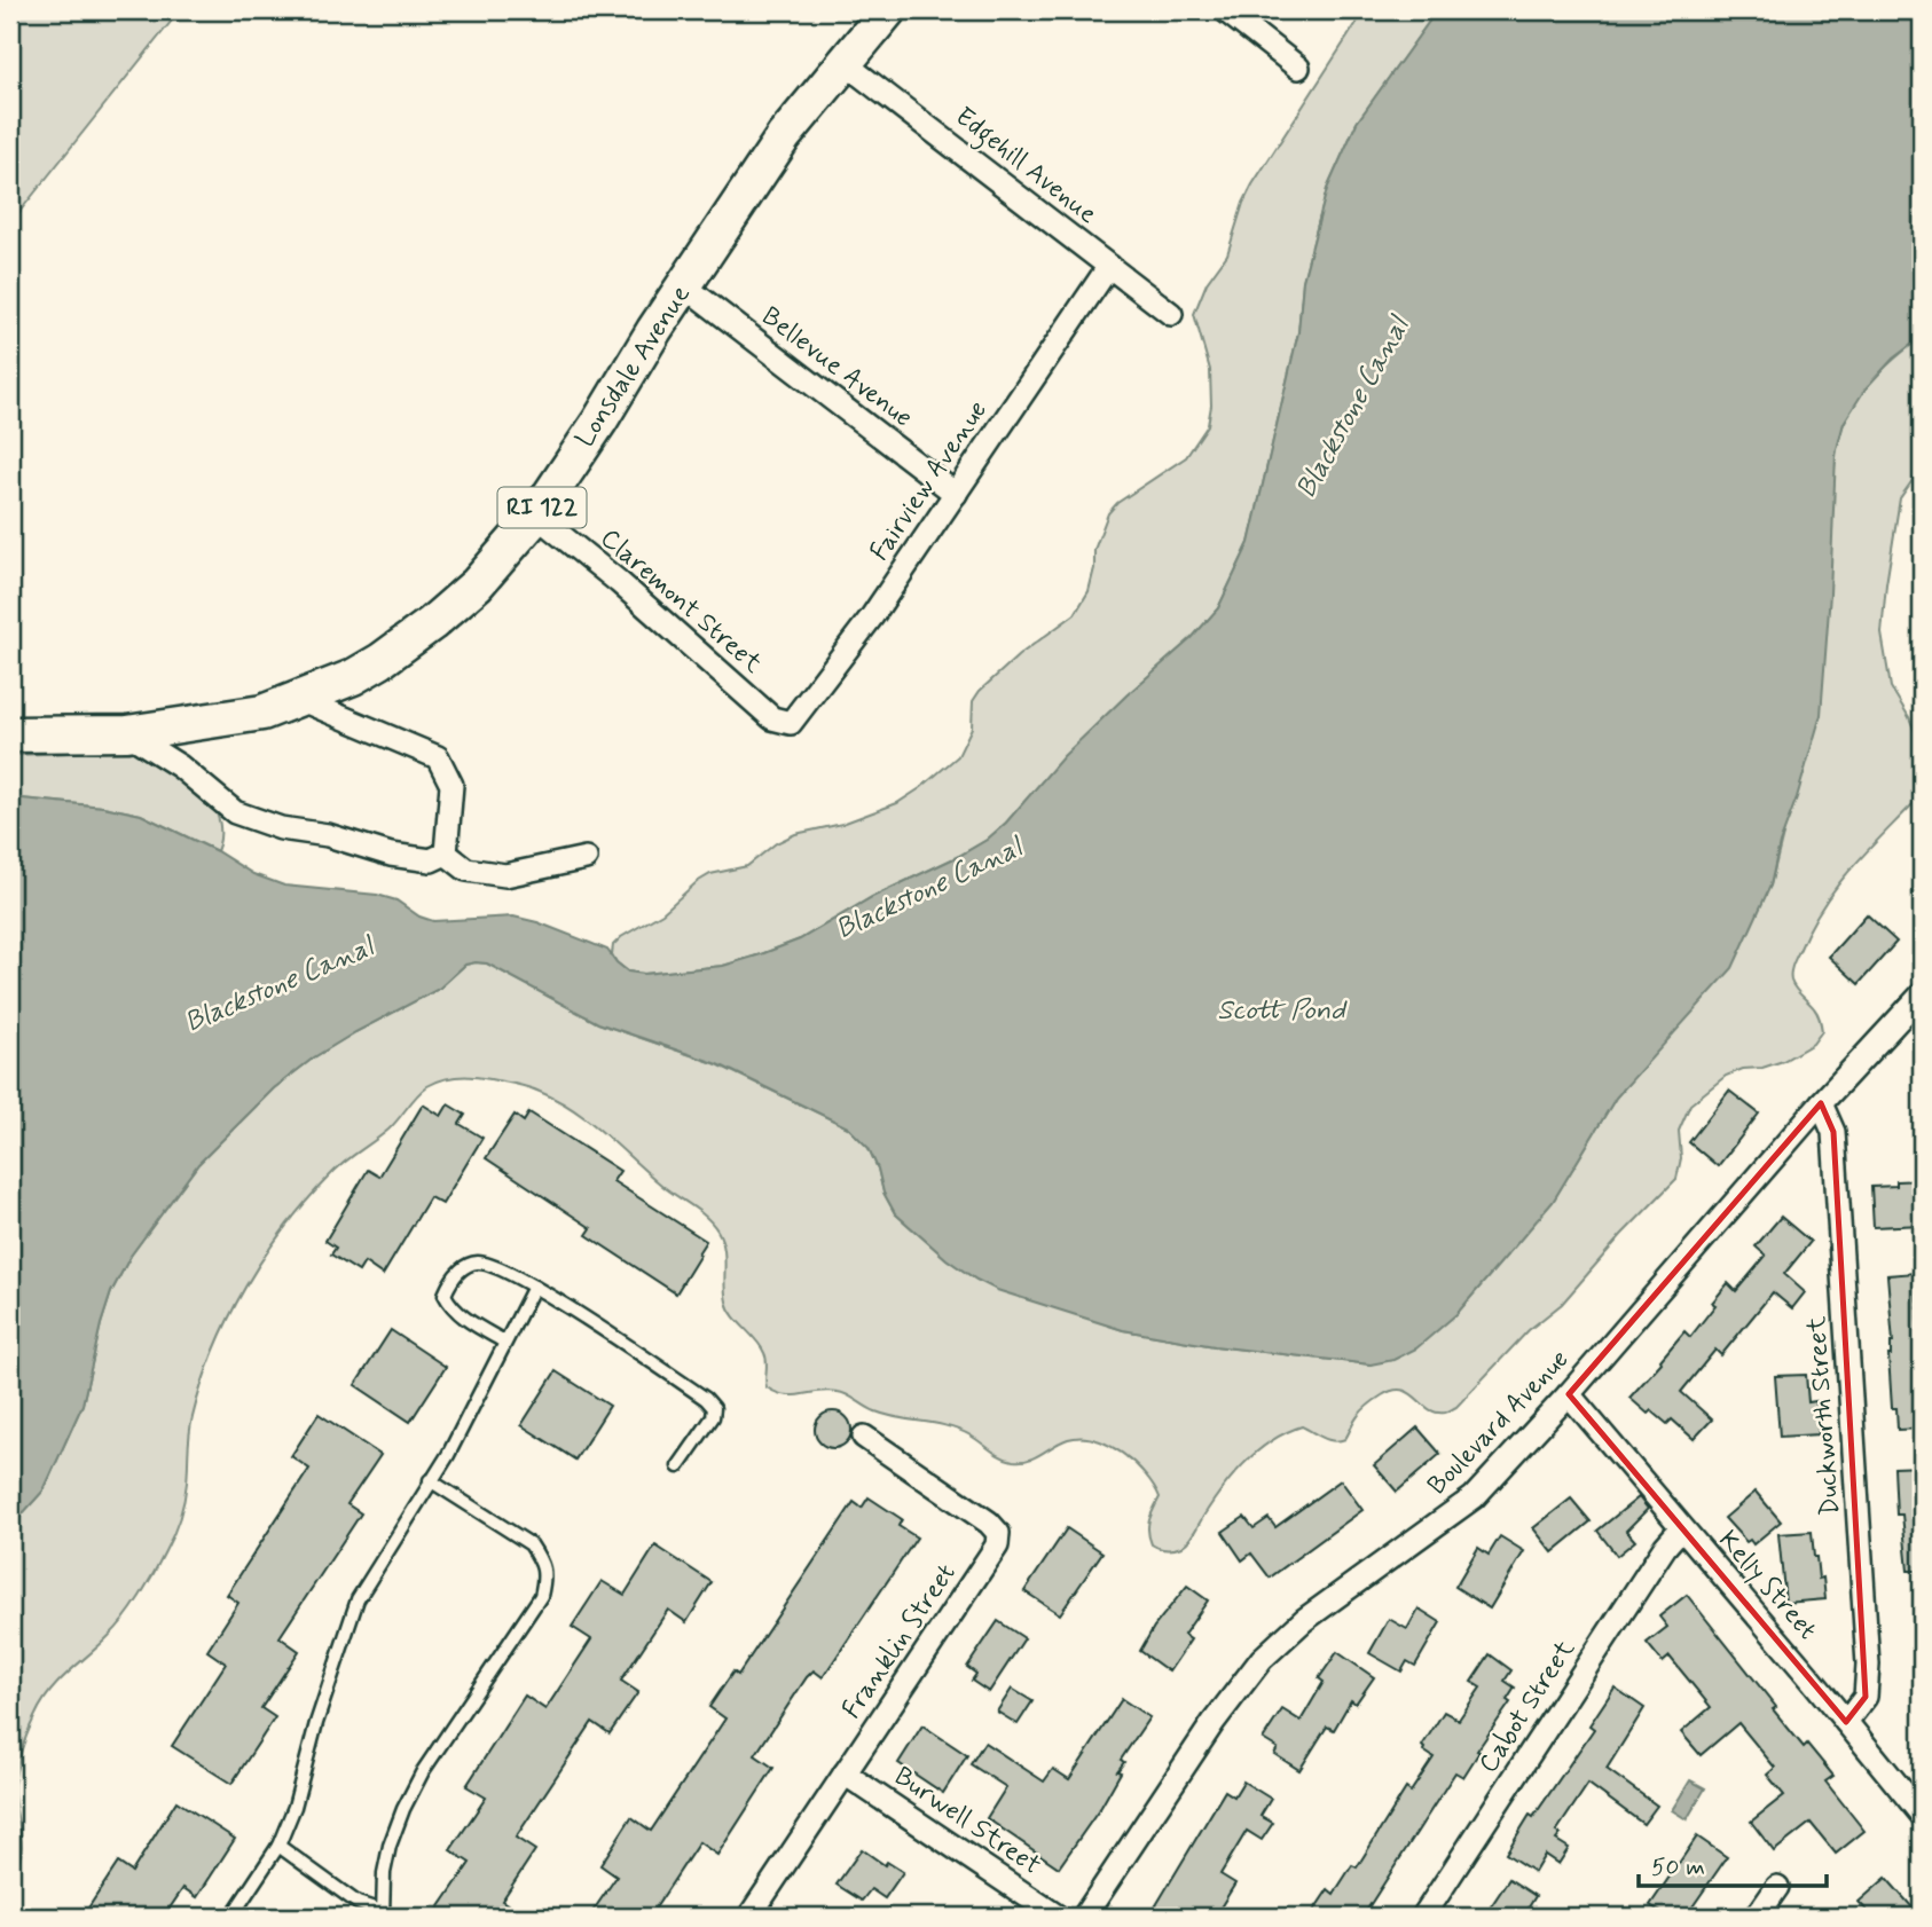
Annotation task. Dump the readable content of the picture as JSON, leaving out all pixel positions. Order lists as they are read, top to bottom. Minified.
{"streets":{"main road":["Lonsdale Avenue","RI 122"],"street":["Edgehill Avenue","Bellevue Avenue","Fairview Avenue","Claremont Street","Duckworth Street","Boulevard Avenue","Kelly Street","Franklin Street","Cabot Street","Burwell Street"]},"crossings":[["Edgehill Avenue","Lonsdale Avenue"],["Edgehill Avenue","Fairview Avenue"],["Lonsdale Avenue","Bellevue Avenue"],["Lonsdale Avenue","Claremont Street"],["Bellevue Avenue","Fairview Avenue"],["Fairview Avenue","Claremont Street"],["Duckworth Street","Boulevard Avenue"],["Duckworth Street","Kelly Street"],["Boulevard Avenue","Kelly Street"],["Kelly Street","Cabot Street"],["Franklin Street","Burwell Street"]],"water":["Blackstone Canal","Scott Pond"],"scale_bar":"50 m"}
